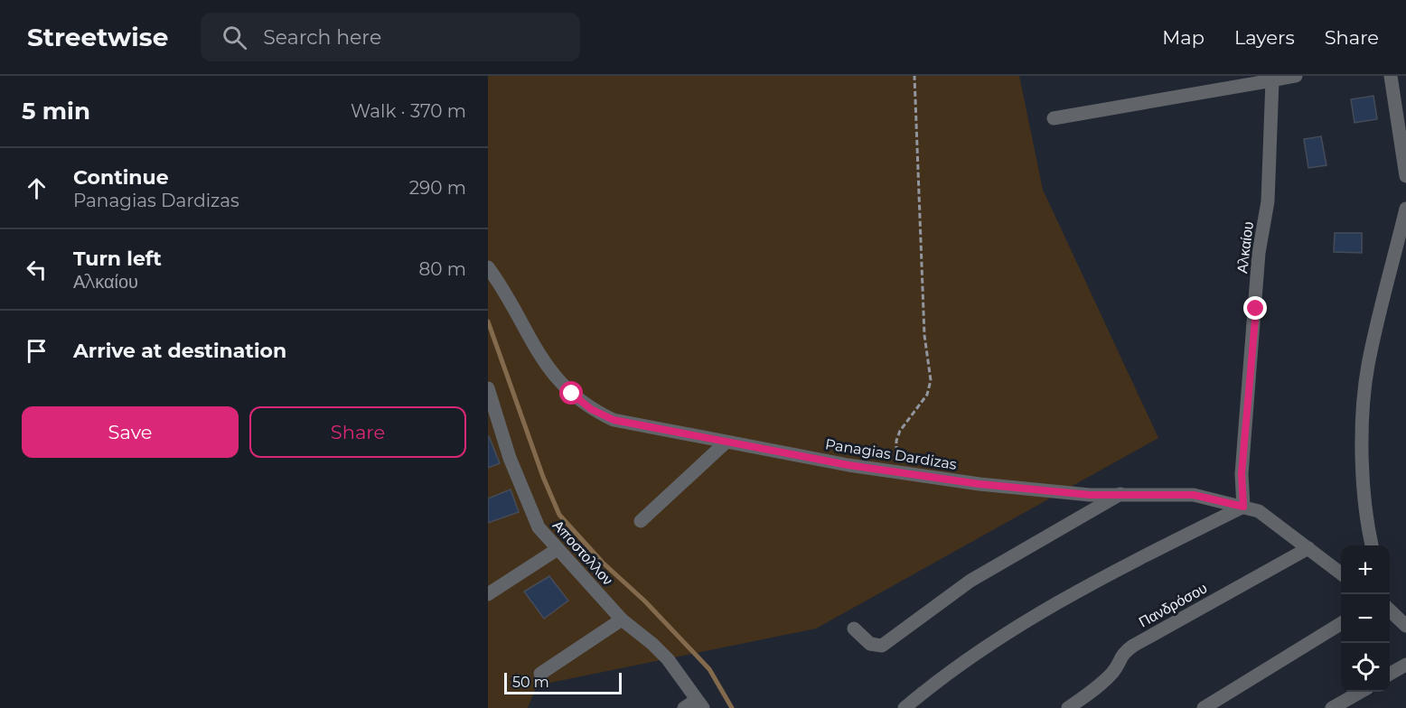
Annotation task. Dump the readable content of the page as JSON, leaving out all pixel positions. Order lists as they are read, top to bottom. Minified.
{"streets":{"street":["Αλκαίου","Panagias Dardizas","Αποστολλον","Πανδρόσου"]},"crossings":[["Αλκαίου","Panagias Dardizas"],["Panagias Dardizas","Πανδρόσου"]],"scale_bar":"50 m","page":{"header":"Streetwise","search":"Search here","nav":["Map","Layers","Share"],"heading":["5 min","Walk · 370 m"],"list":[["Continue","Panagias Dardizas","290 m"],["Turn left","Αλκαίου","80 m"],"Arrive at destination"],"buttons":["Save","Share"],"map_buttons":["+","−"],"scale":"50 m"}}
